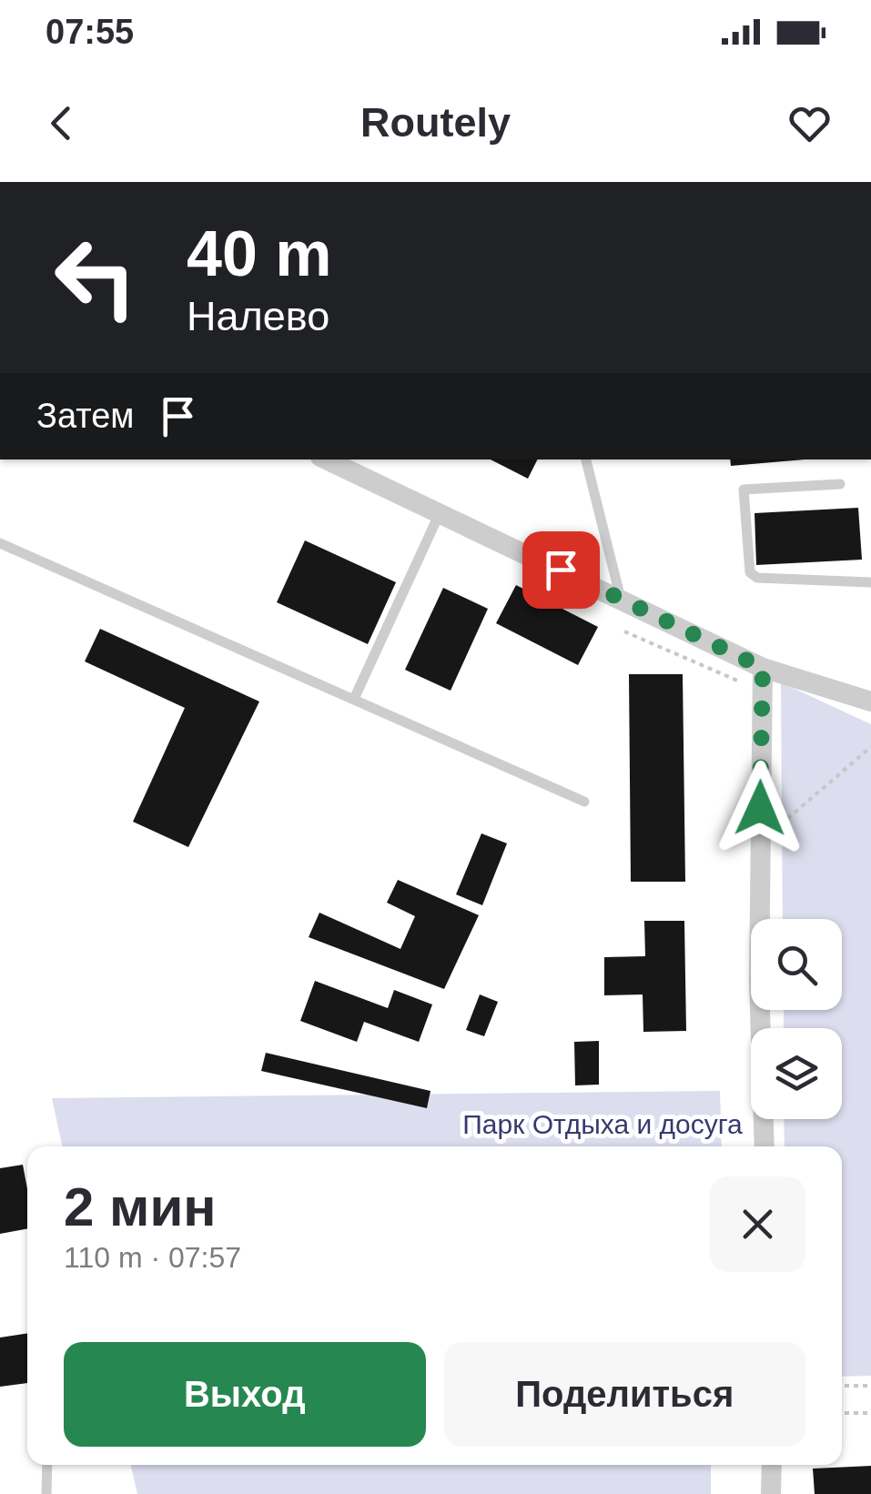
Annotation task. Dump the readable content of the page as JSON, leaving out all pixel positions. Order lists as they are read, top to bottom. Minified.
{"parks":["Парк Отдыха и досуга"],"page":{"status":"07:55","header":"Routely","turn":["40 m","Налево"],"then":"Затем","heading":["2 мин","110 m · 07:57"],"buttons":["Выход","Поделиться"]}}
